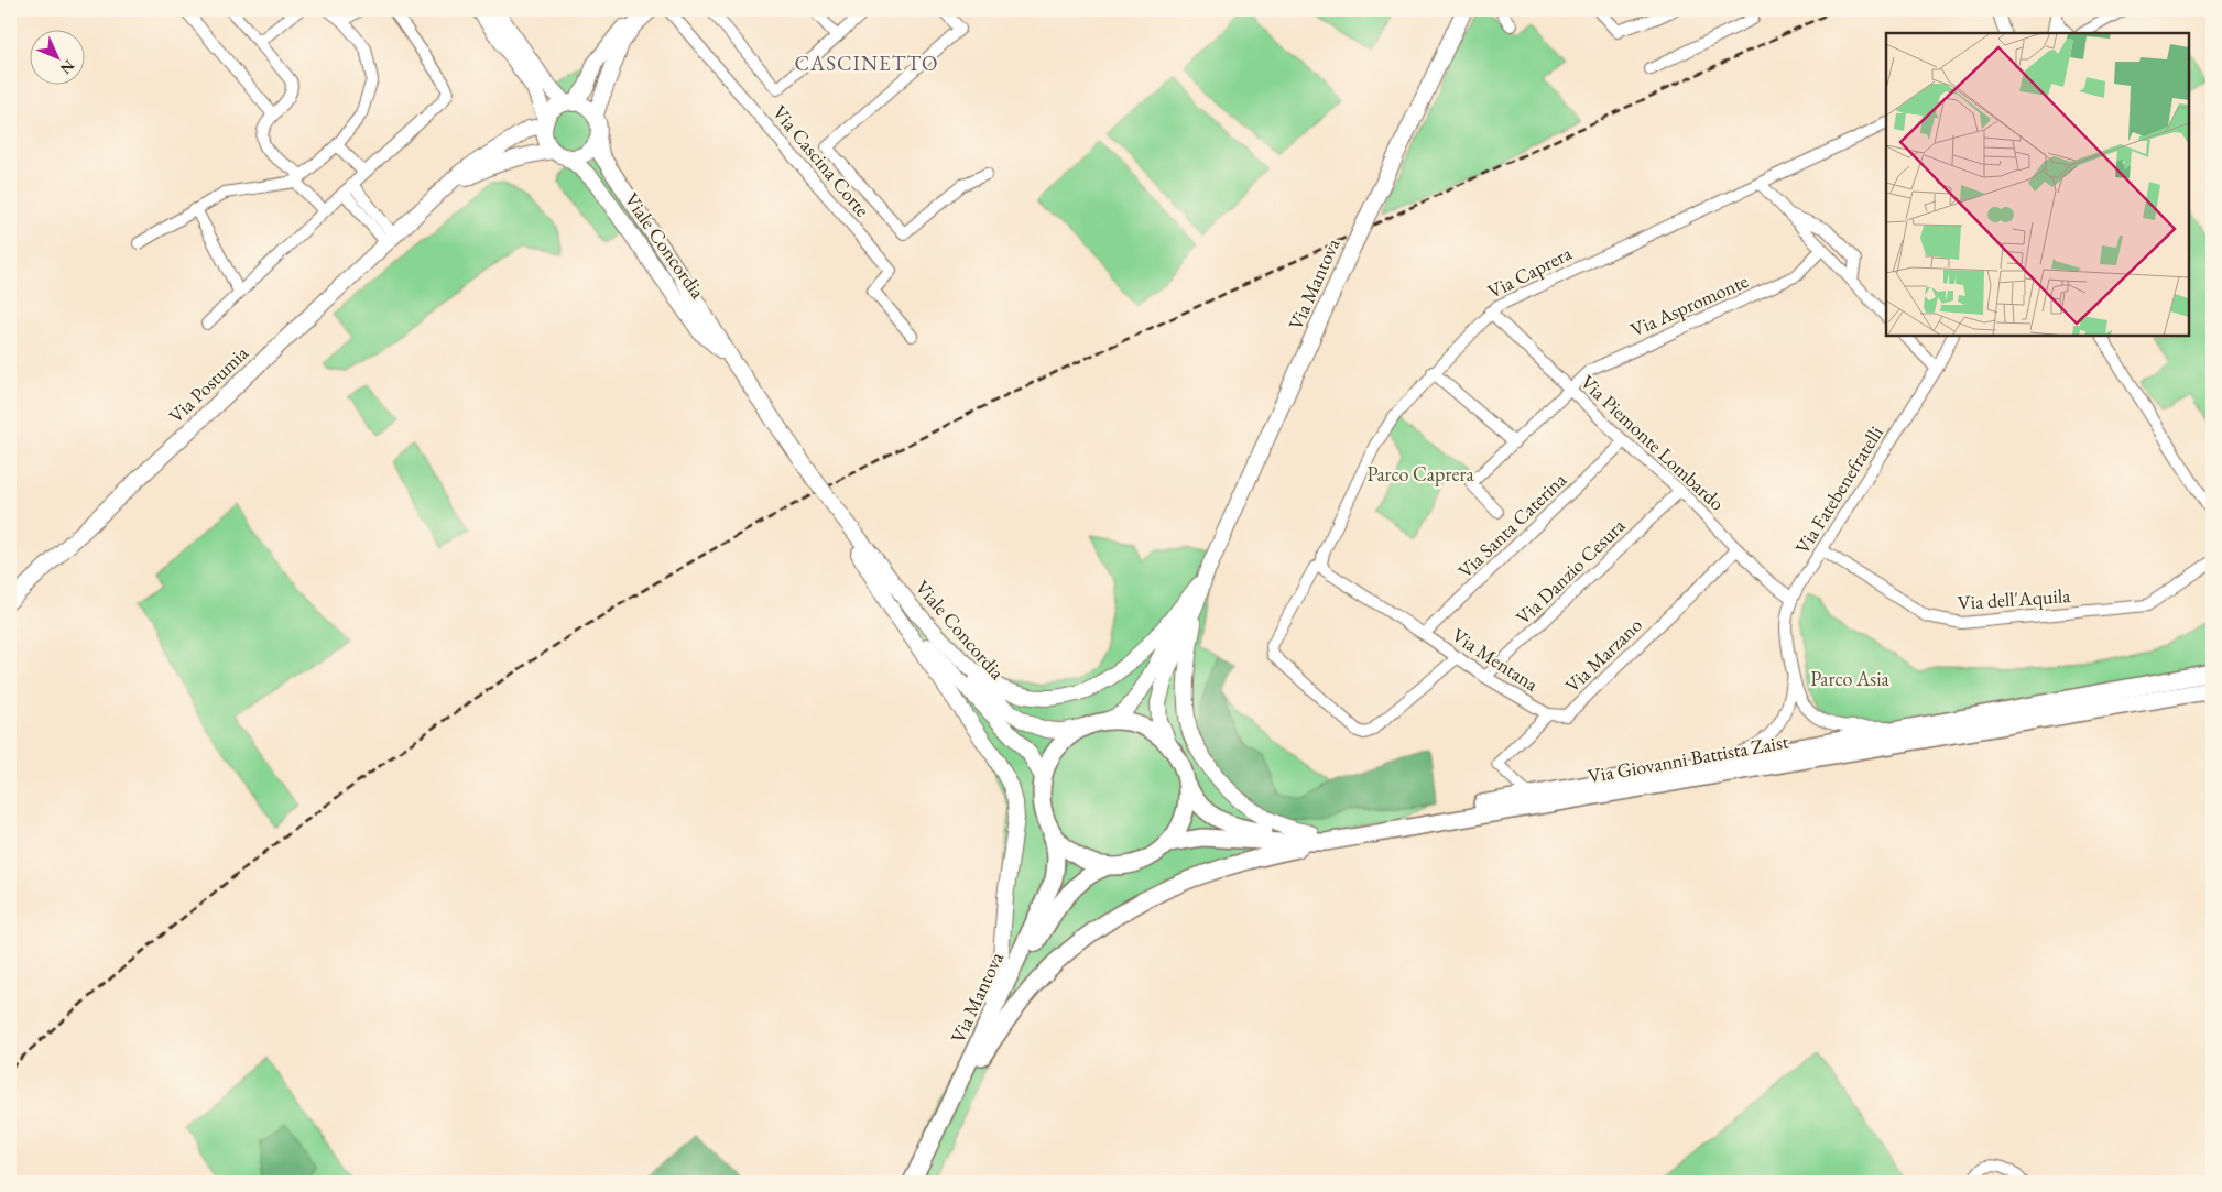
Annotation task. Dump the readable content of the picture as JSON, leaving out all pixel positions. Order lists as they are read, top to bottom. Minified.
{"streets":{"main road":["Viale Concordia","Via Mantova","Via Postumia","Via Giovanni Battista Zaist"],"street":["Via Cascina Corte","Via Caprera","Via Aspromonte","Via Piemonte Lombardo","Via Fatebenefratelli","Via Santa Caterina","Via Danzio Cesura","Via dell'Aquila","Via Marzano","Via Mentana"]},"crossings":[["Viale Concordia","Via Mantova"],["Viale Concordia","Via Postumia"],["Viale Concordia","Via Giovanni Battista Zaist"],["Via Caprera","Via Piemonte Lombardo"],["Via Caprera","Via Mentana"],["Via Mantova","Via Giovanni Battista Zaist"],["Via Aspromonte","Via Piemonte Lombardo"],["Via Piemonte Lombardo","Via Fatebenefratelli"],["Via Piemonte Lombardo","Via Santa Caterina"],["Via Piemonte Lombardo","Via Danzio Cesura"],["Via Piemonte Lombardo","Via Marzano"],["Via Fatebenefratelli","Via dell'Aquila"],["Via Fatebenefratelli","Via Giovanni Battista Zaist"],["Via Santa Caterina","Via Mentana"],["Via Danzio Cesura","Via Mentana"],["Via Marzano","Via Mentana"]],"districts":["CASCINETTO"],"parks":["Parco Caprera","Parco Asia"],"north":"bottom right"}
